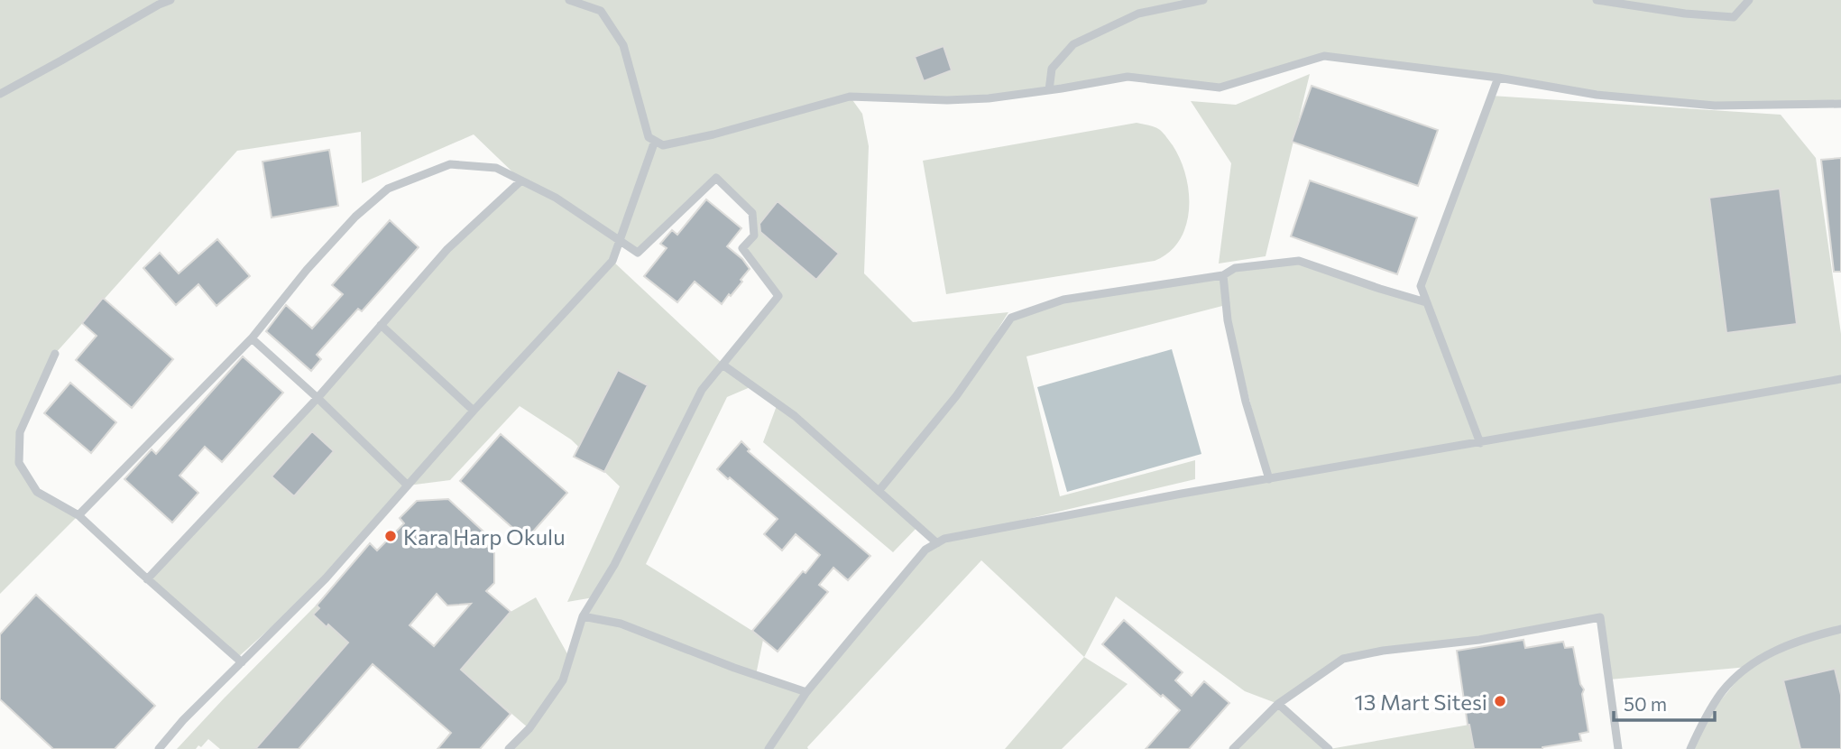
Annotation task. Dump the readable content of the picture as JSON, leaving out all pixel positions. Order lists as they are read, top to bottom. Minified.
{"places":["Kara Harp Okulu","13 Mart Sitesi"],"scale_bar":"50 m"}
